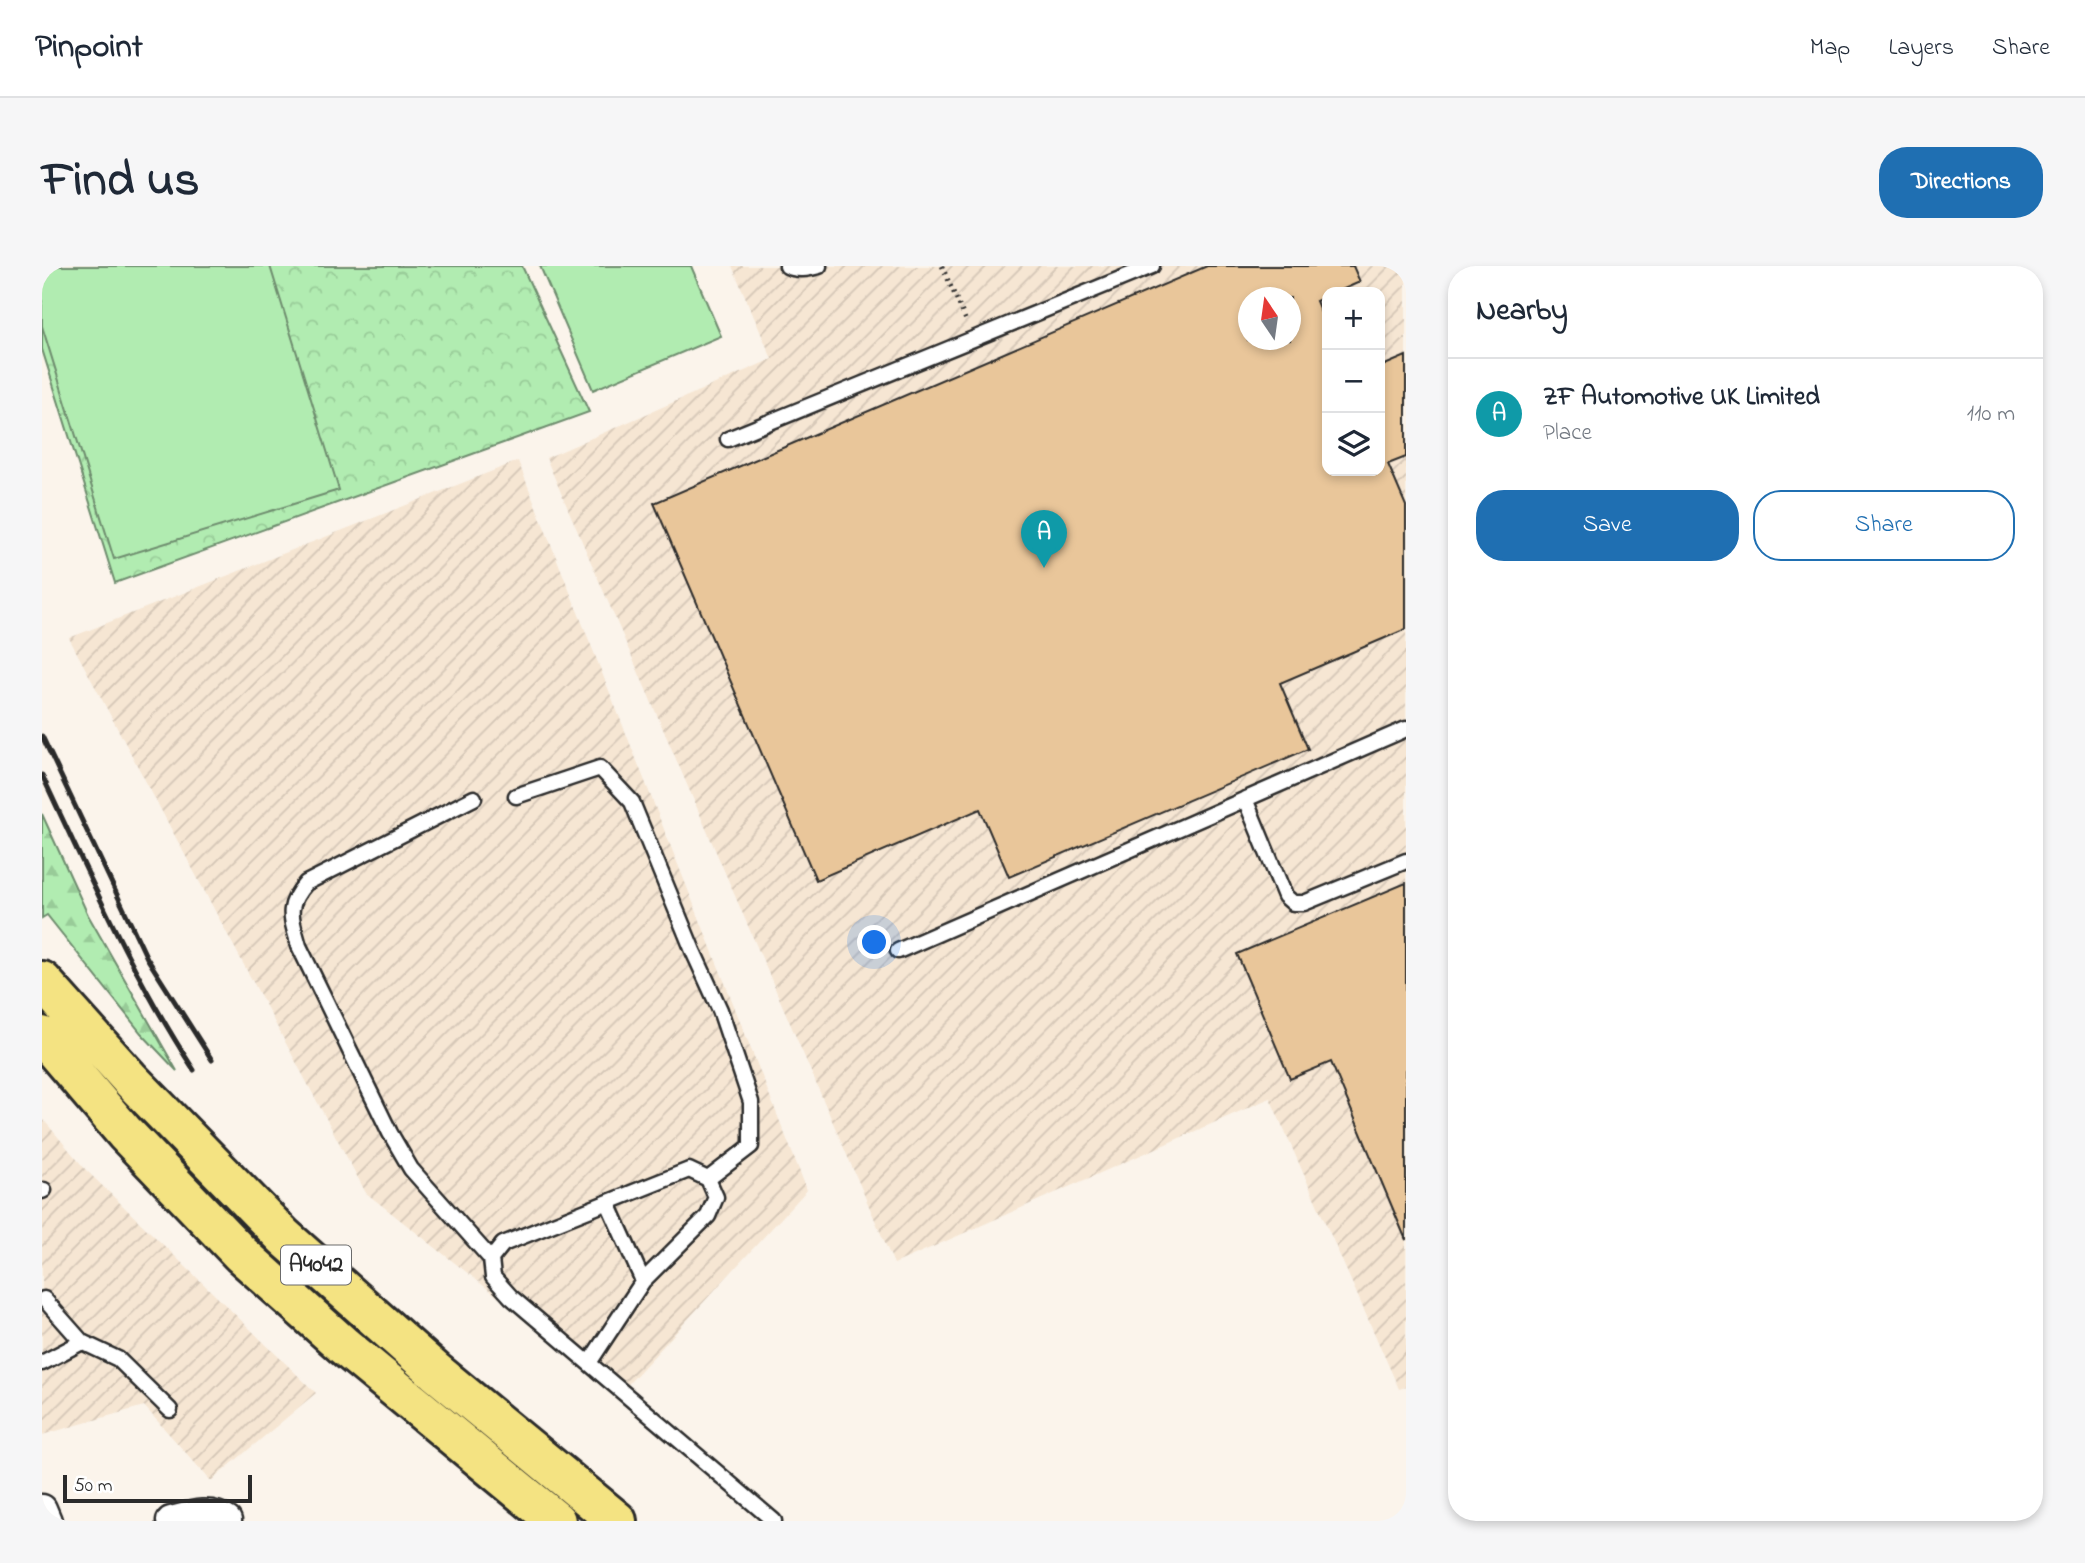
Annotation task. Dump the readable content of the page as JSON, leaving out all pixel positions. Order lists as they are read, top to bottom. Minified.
{"streets":{"highway":["A4042"]},"scale_bar":"50 m","north":"top","page":{"header":"Pinpoint","nav":["Map","Layers","Share"],"title":"Find us","buttons":["Directions",["Save","Share"]],"heading":"Nearby","map_buttons":["+","−"],"list":[{"mark":"A","name":"ZF Automotive UK Limited","note":"Place","value":"110 m"}],"pins":"A","scale":"50 m"}}
